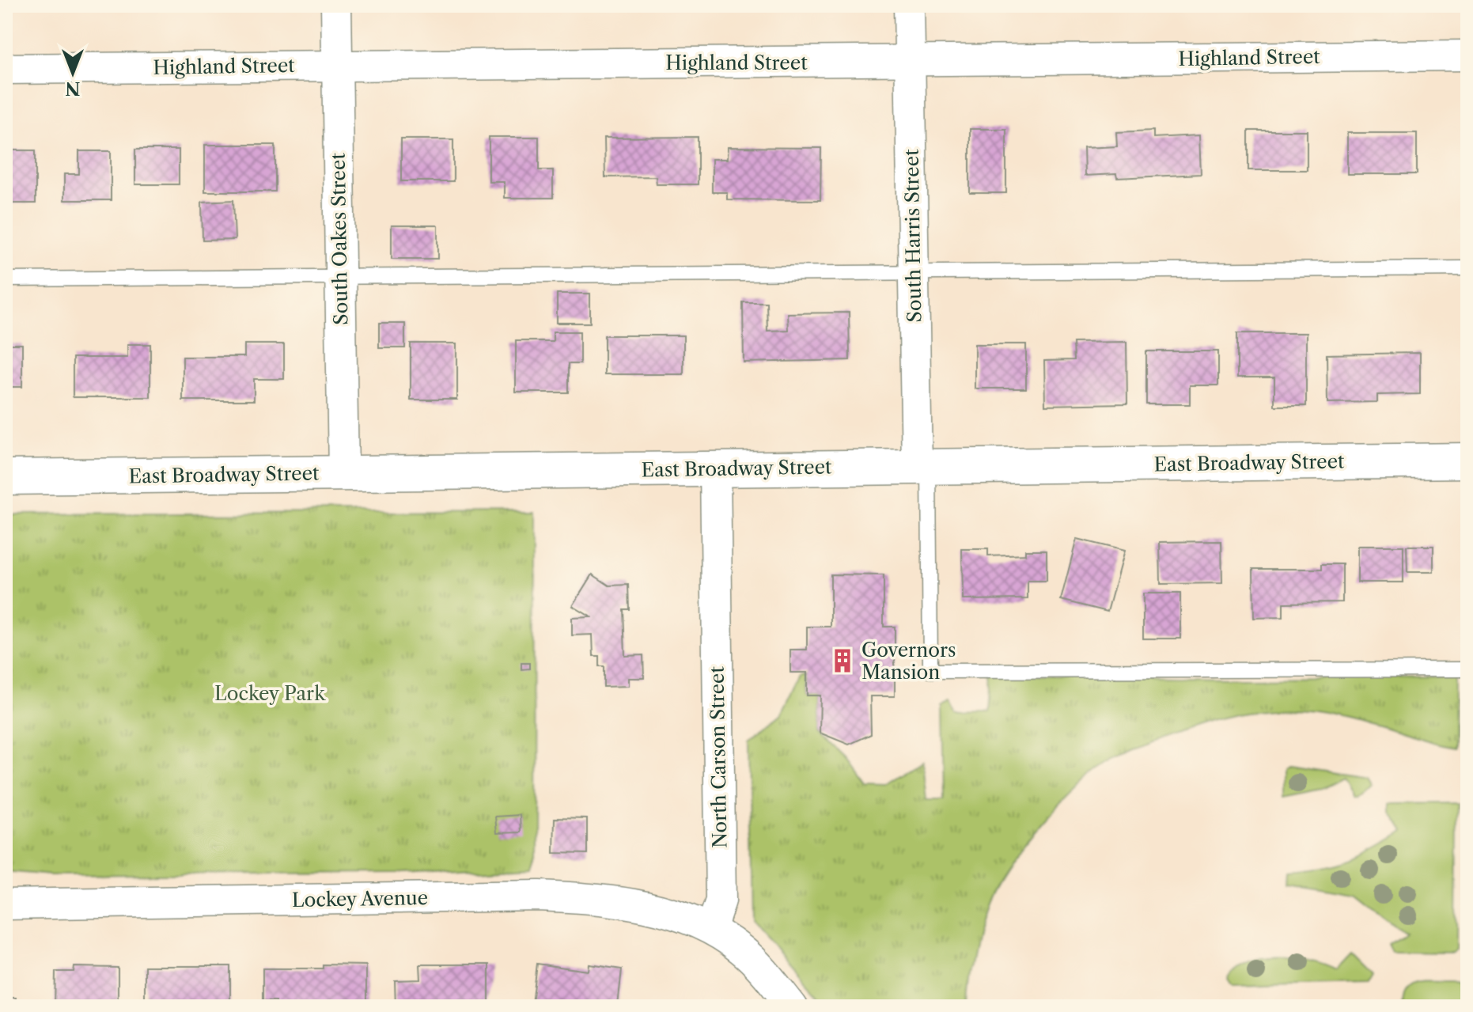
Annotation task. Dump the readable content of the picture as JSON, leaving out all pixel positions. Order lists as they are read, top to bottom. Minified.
{"streets":{"street":["Highland Street","South Harris Street","South Oakes Street","East Broadway Street","North Carson Street","Lockey Avenue"]},"crossings":[["Highland Street","South Harris Street"],["Highland Street","South Oakes Street"],["South Harris Street","East Broadway Street"],["South Oakes Street","East Broadway Street"],["East Broadway Street","North Carson Street"],["North Carson Street","Lockey Avenue"]],"parks":["Lockey Park"],"places":{"building":["Governors Mansion"]},"north":"bottom"}
